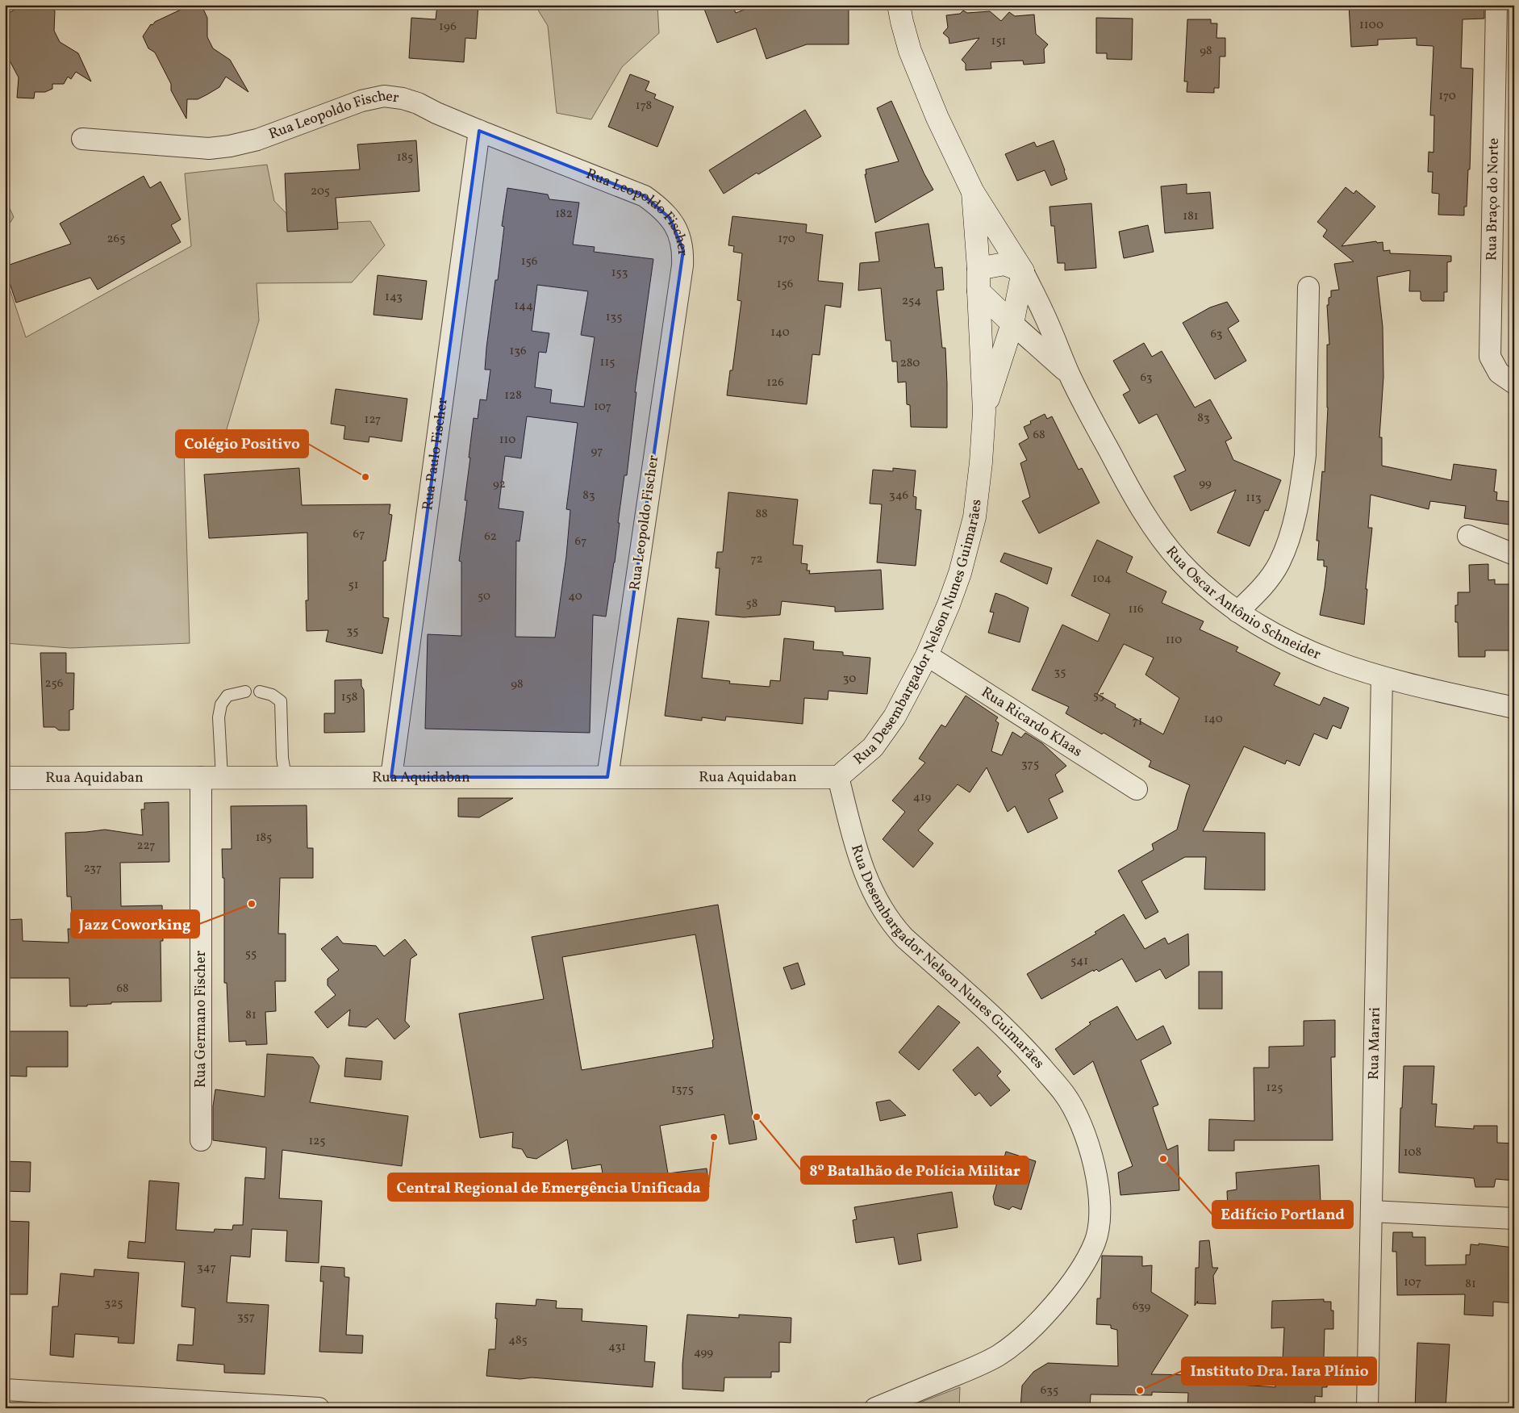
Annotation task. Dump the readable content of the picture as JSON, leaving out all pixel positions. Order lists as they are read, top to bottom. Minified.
{"streets":{"street":["Rua Leopoldo Fischer","Rua Braço do Norte","Rua Paulo Fischer","Rua Oscar Antônio Schneider","Rua Desembargador Nelson Nunes Guimarães","Rua Ricardo Klaas","Rua Aquidaban","Rua Germano Fischer","Rua Marari"]},"crossings":[["Rua Leopoldo Fischer","Rua Paulo Fischer"],["Rua Leopoldo Fischer","Rua Aquidaban"],["Rua Paulo Fischer","Rua Aquidaban"],["Rua Oscar Antônio Schneider","Rua Desembargador Nelson Nunes Guimarães"],["Rua Oscar Antônio Schneider","Rua Marari"],["Rua Desembargador Nelson Nunes Guimarães","Rua Ricardo Klaas"],["Rua Desembargador Nelson Nunes Guimarães","Rua Aquidaban"],["Rua Aquidaban","Rua Germano Fischer"]],"places":["Colégio Positivo","Jazz Coworking","8º Batalhão de Polícia Militar","Central Regional de Emergência Unificada","Edifício Portland","Instituto Dra. Iara Plínio"],"house_numbers":["1100","196","151","98","170","178","185","205","182","181","265","170","156","153","156","143","254","144","135","140","63","136","115","280","63","126","128","107","83","127","68","110","97","99","92","83","346","113","88","67","62","67","72","104","51","50","40","58","116","35","110","35","30","256","98","55","158","140","71","375","419","185","227","237","55","541","68","81","125","1375","125","108","347","107","81","325","639","357","485","431","499","635"]}
